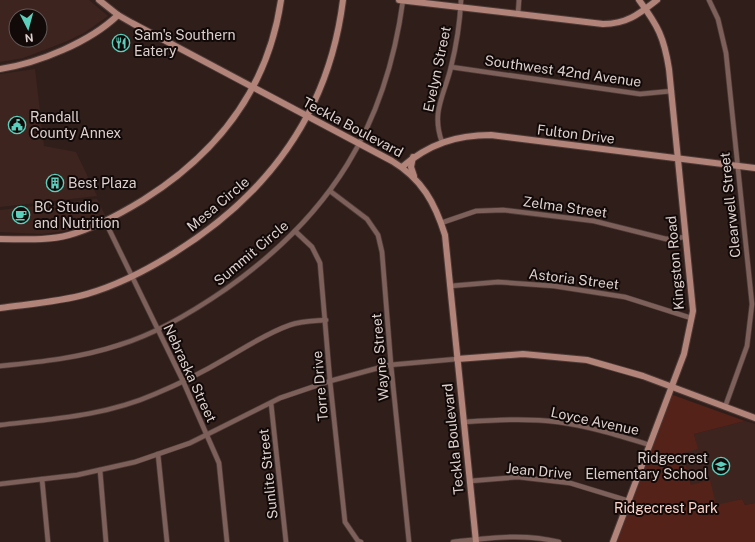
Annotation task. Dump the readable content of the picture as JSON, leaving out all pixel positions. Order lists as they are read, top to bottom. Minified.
{"streets":{"street":["Evelyn Street","Southwest 42nd Avenue","Teckla Boulevard","Fulton Drive","Mesa Circle","Clearwell Street","Zelma Street","Summit Circle","Kingston Road","Astoria Street","Wayne Street","Nebraska Street","Torre Drive","Loyce Avenue","Jean Drive","Sunlite Street"]},"crossings":[["Evelyn Street","Southwest 42nd Avenue"],["Evelyn Street","Fulton Drive"],["Southwest 42nd Avenue","Kingston Road"],["Teckla Boulevard","Fulton Drive"],["Teckla Boulevard","Mesa Circle"],["Teckla Boulevard","Zelma Street"],["Teckla Boulevard","Summit Circle"],["Teckla Boulevard","Astoria Street"],["Teckla Boulevard","Loyce Avenue"],["Teckla Boulevard","Jean Drive"],["Fulton Drive","Clearwell Street"],["Fulton Drive","Kingston Road"],["Mesa Circle","Nebraska Street"],["Zelma Street","Kingston Road"],["Summit Circle","Wayne Street"],["Summit Circle","Nebraska Street"],["Summit Circle","Torre Drive"],["Kingston Road","Astoria Street"],["Kingston Road","Loyce Avenue"],["Kingston Road","Jean Drive"]],"parks":["Ridgecrest Park"],"places":{"restaurant":["Sam's Southern Eatery"],"public building":["Randall County Annex"],"building":["Best Plaza"],"cafe":["BC Studio and Nutrition"],"school or university":["Ridgecrest Elementary School"]},"north":"bottom"}
